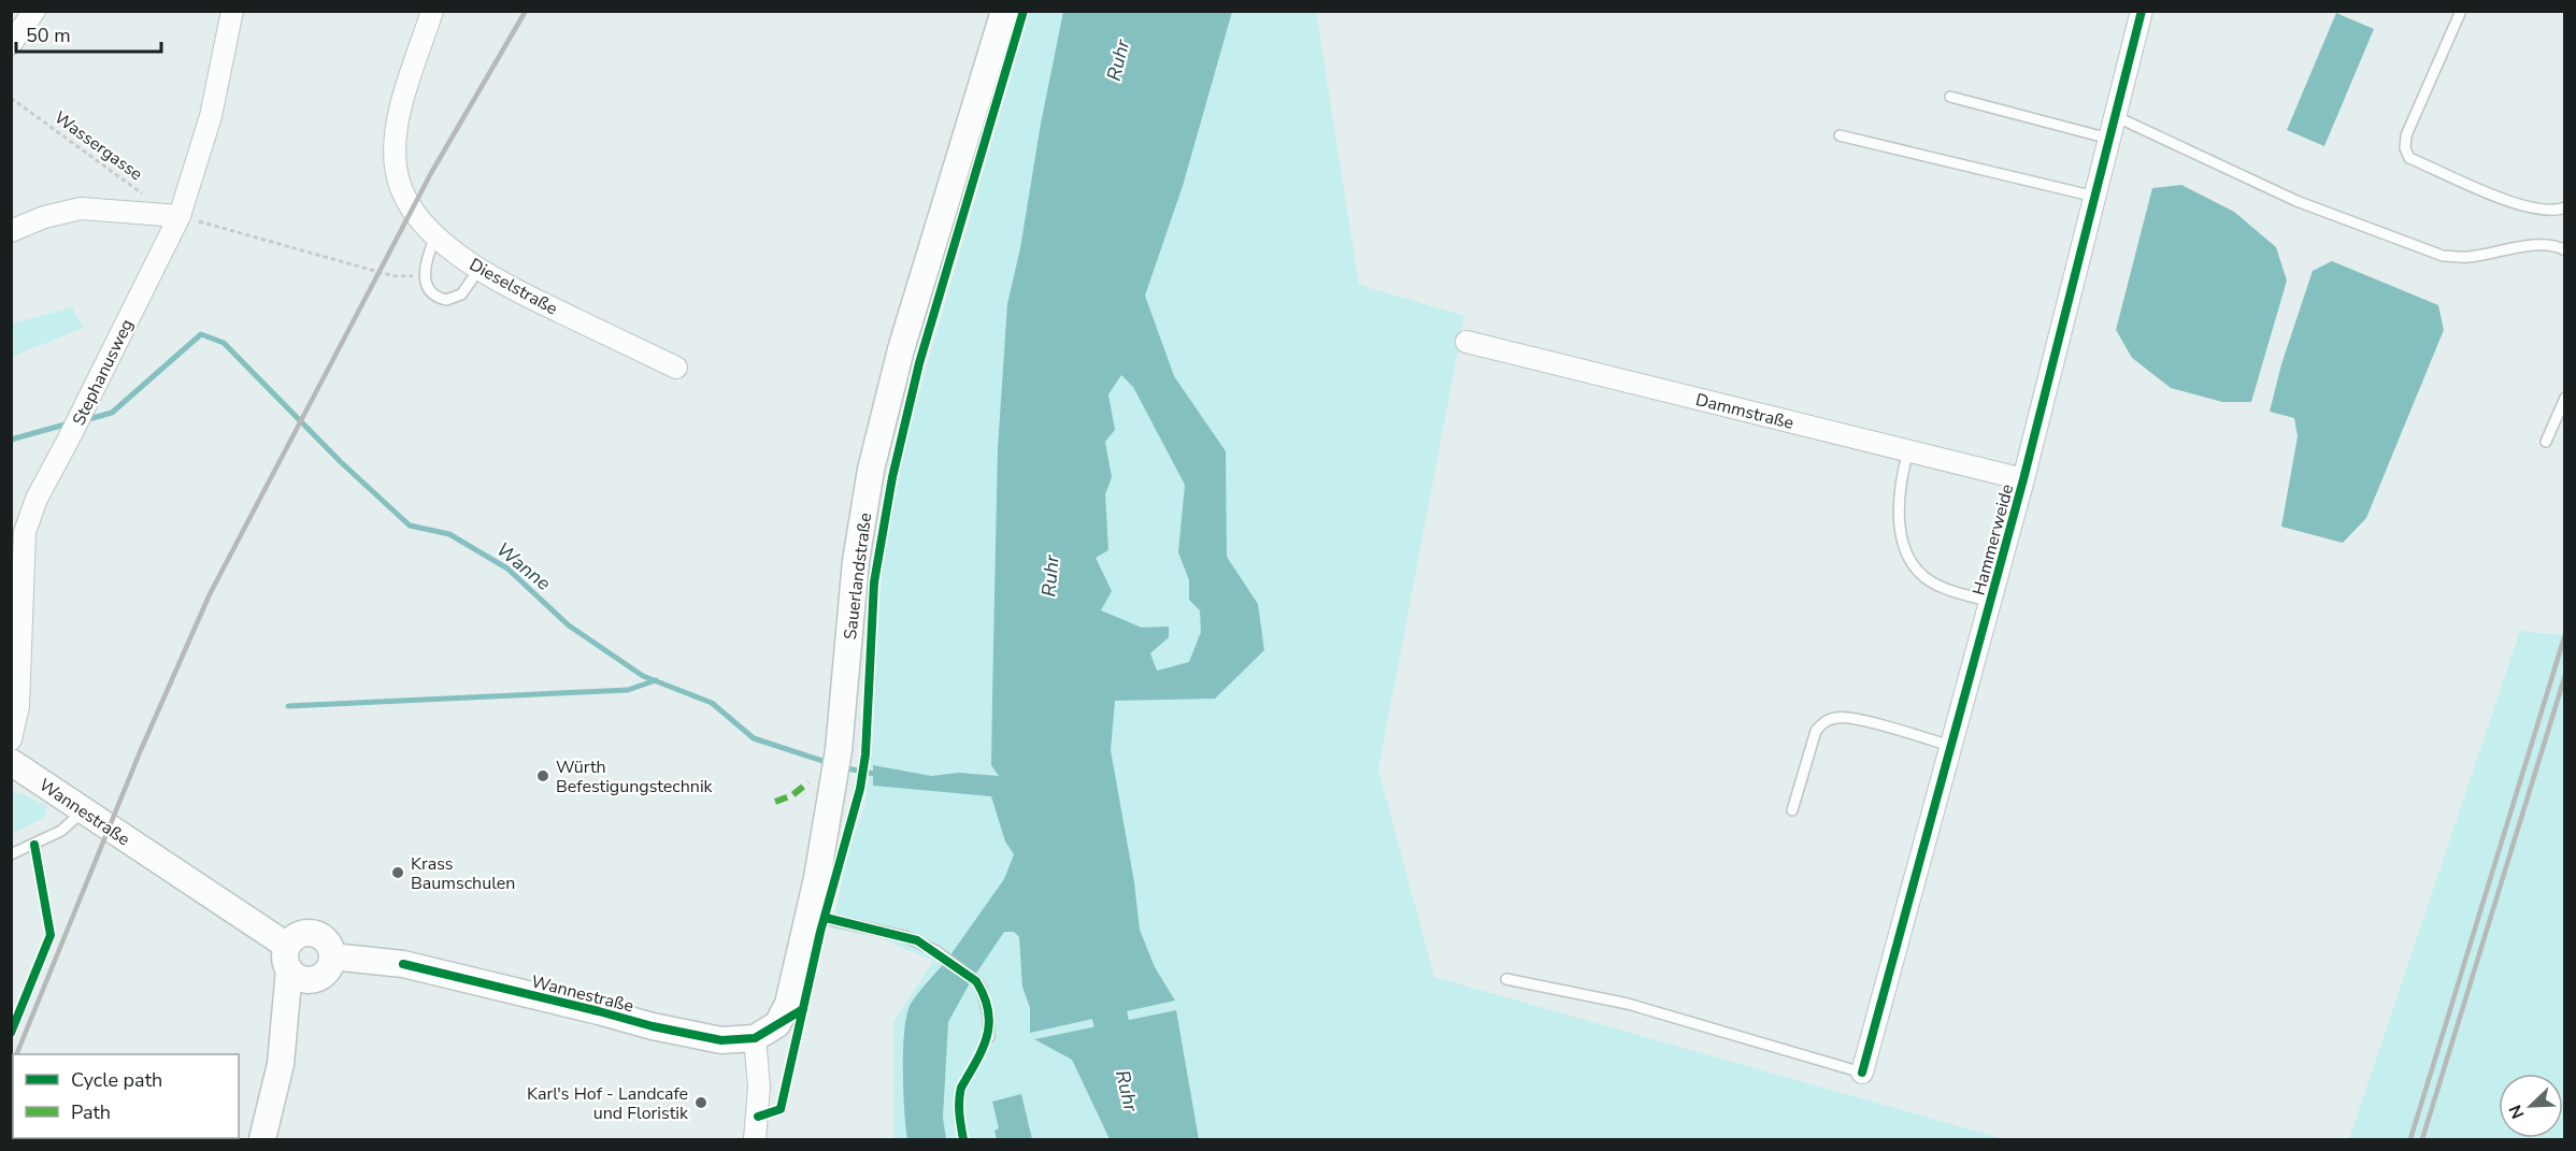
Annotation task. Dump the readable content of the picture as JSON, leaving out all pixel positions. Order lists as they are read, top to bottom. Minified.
{"streets":{"street":["Dieselstraße","Stephanusweg","Dammstraße","Hammerweide","Sauerlandstraße","Wannestraße"],"path":["Wassergasse"]},"crossings":[["Wassergasse","Stephanusweg"],["Dammstraße","Hammerweide"],["Sauerlandstraße","Wannestraße"]],"water":["Ruhr","Wanne"],"places":["Würth Befestigungstechnik","Krass Baumschulen","Karl's Hof - Landcafe und Floristik"],"legend":["Cycle path","Path"],"scale_bar":"50 m","north":"bottom left"}
